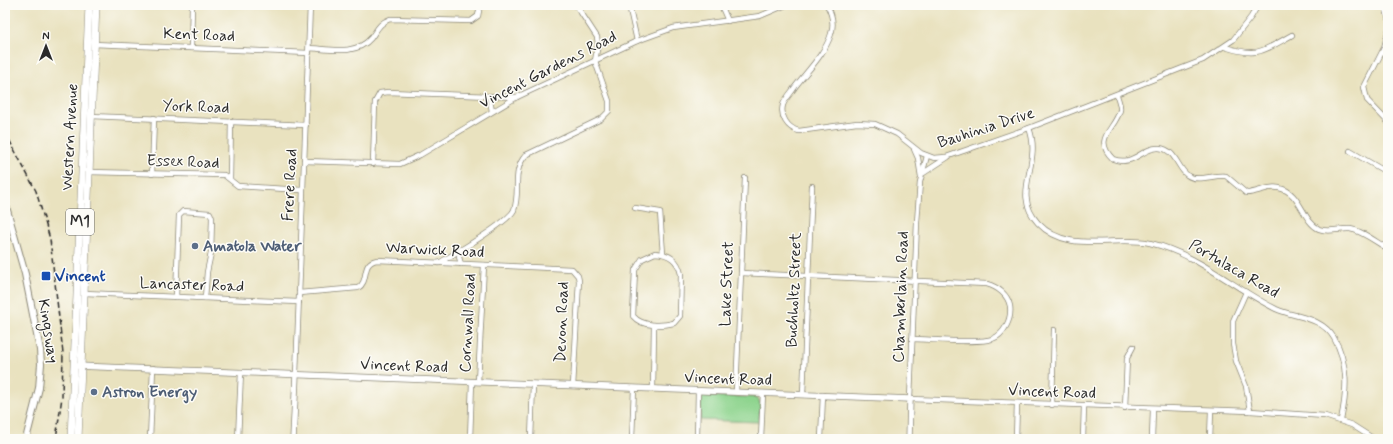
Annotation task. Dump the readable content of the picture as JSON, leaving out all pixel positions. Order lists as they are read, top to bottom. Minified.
{"streets":{"main road":["Western Avenue","M1","Kingsway"],"street":["Kent Road","Vincent Gardens Road","York Road","Bauhinia Drive","Essex Road","Frere Road","Warwick Road","Portulaca Road","Lake Street","Lancaster Road","Buchholtz Street","Chamberlain Road","Devon Road","Cornwall Road","Vincent Road"]},"crossings":[["Kent Road","Western Avenue"],["Kent Road","Frere Road"],["Vincent Gardens Road","Frere Road"],["York Road","Western Avenue"],["York Road","Frere Road"],["Bauhinia Drive","Portulaca Road"],["Bauhinia Drive","Chamberlain Road"],["Western Avenue","Essex Road"],["Western Avenue","Lancaster Road"],["Western Avenue","Vincent Road"],["Essex Road","Frere Road"],["Frere Road","Warwick Road"],["Frere Road","Lancaster Road"],["Frere Road","Vincent Road"],["Warwick Road","Devon Road"],["Warwick Road","Cornwall Road"],["Portulaca Road","Vincent Road"],["Lake Street","Vincent Road"],["Buchholtz Street","Vincent Road"],["Chamberlain Road","Vincent Road"],["Devon Road","Vincent Road"],["Cornwall Road","Vincent Road"]],"places":{"other":["Amatola Water","Astron Energy"],"transit":["Vincent"]},"north":"top"}
